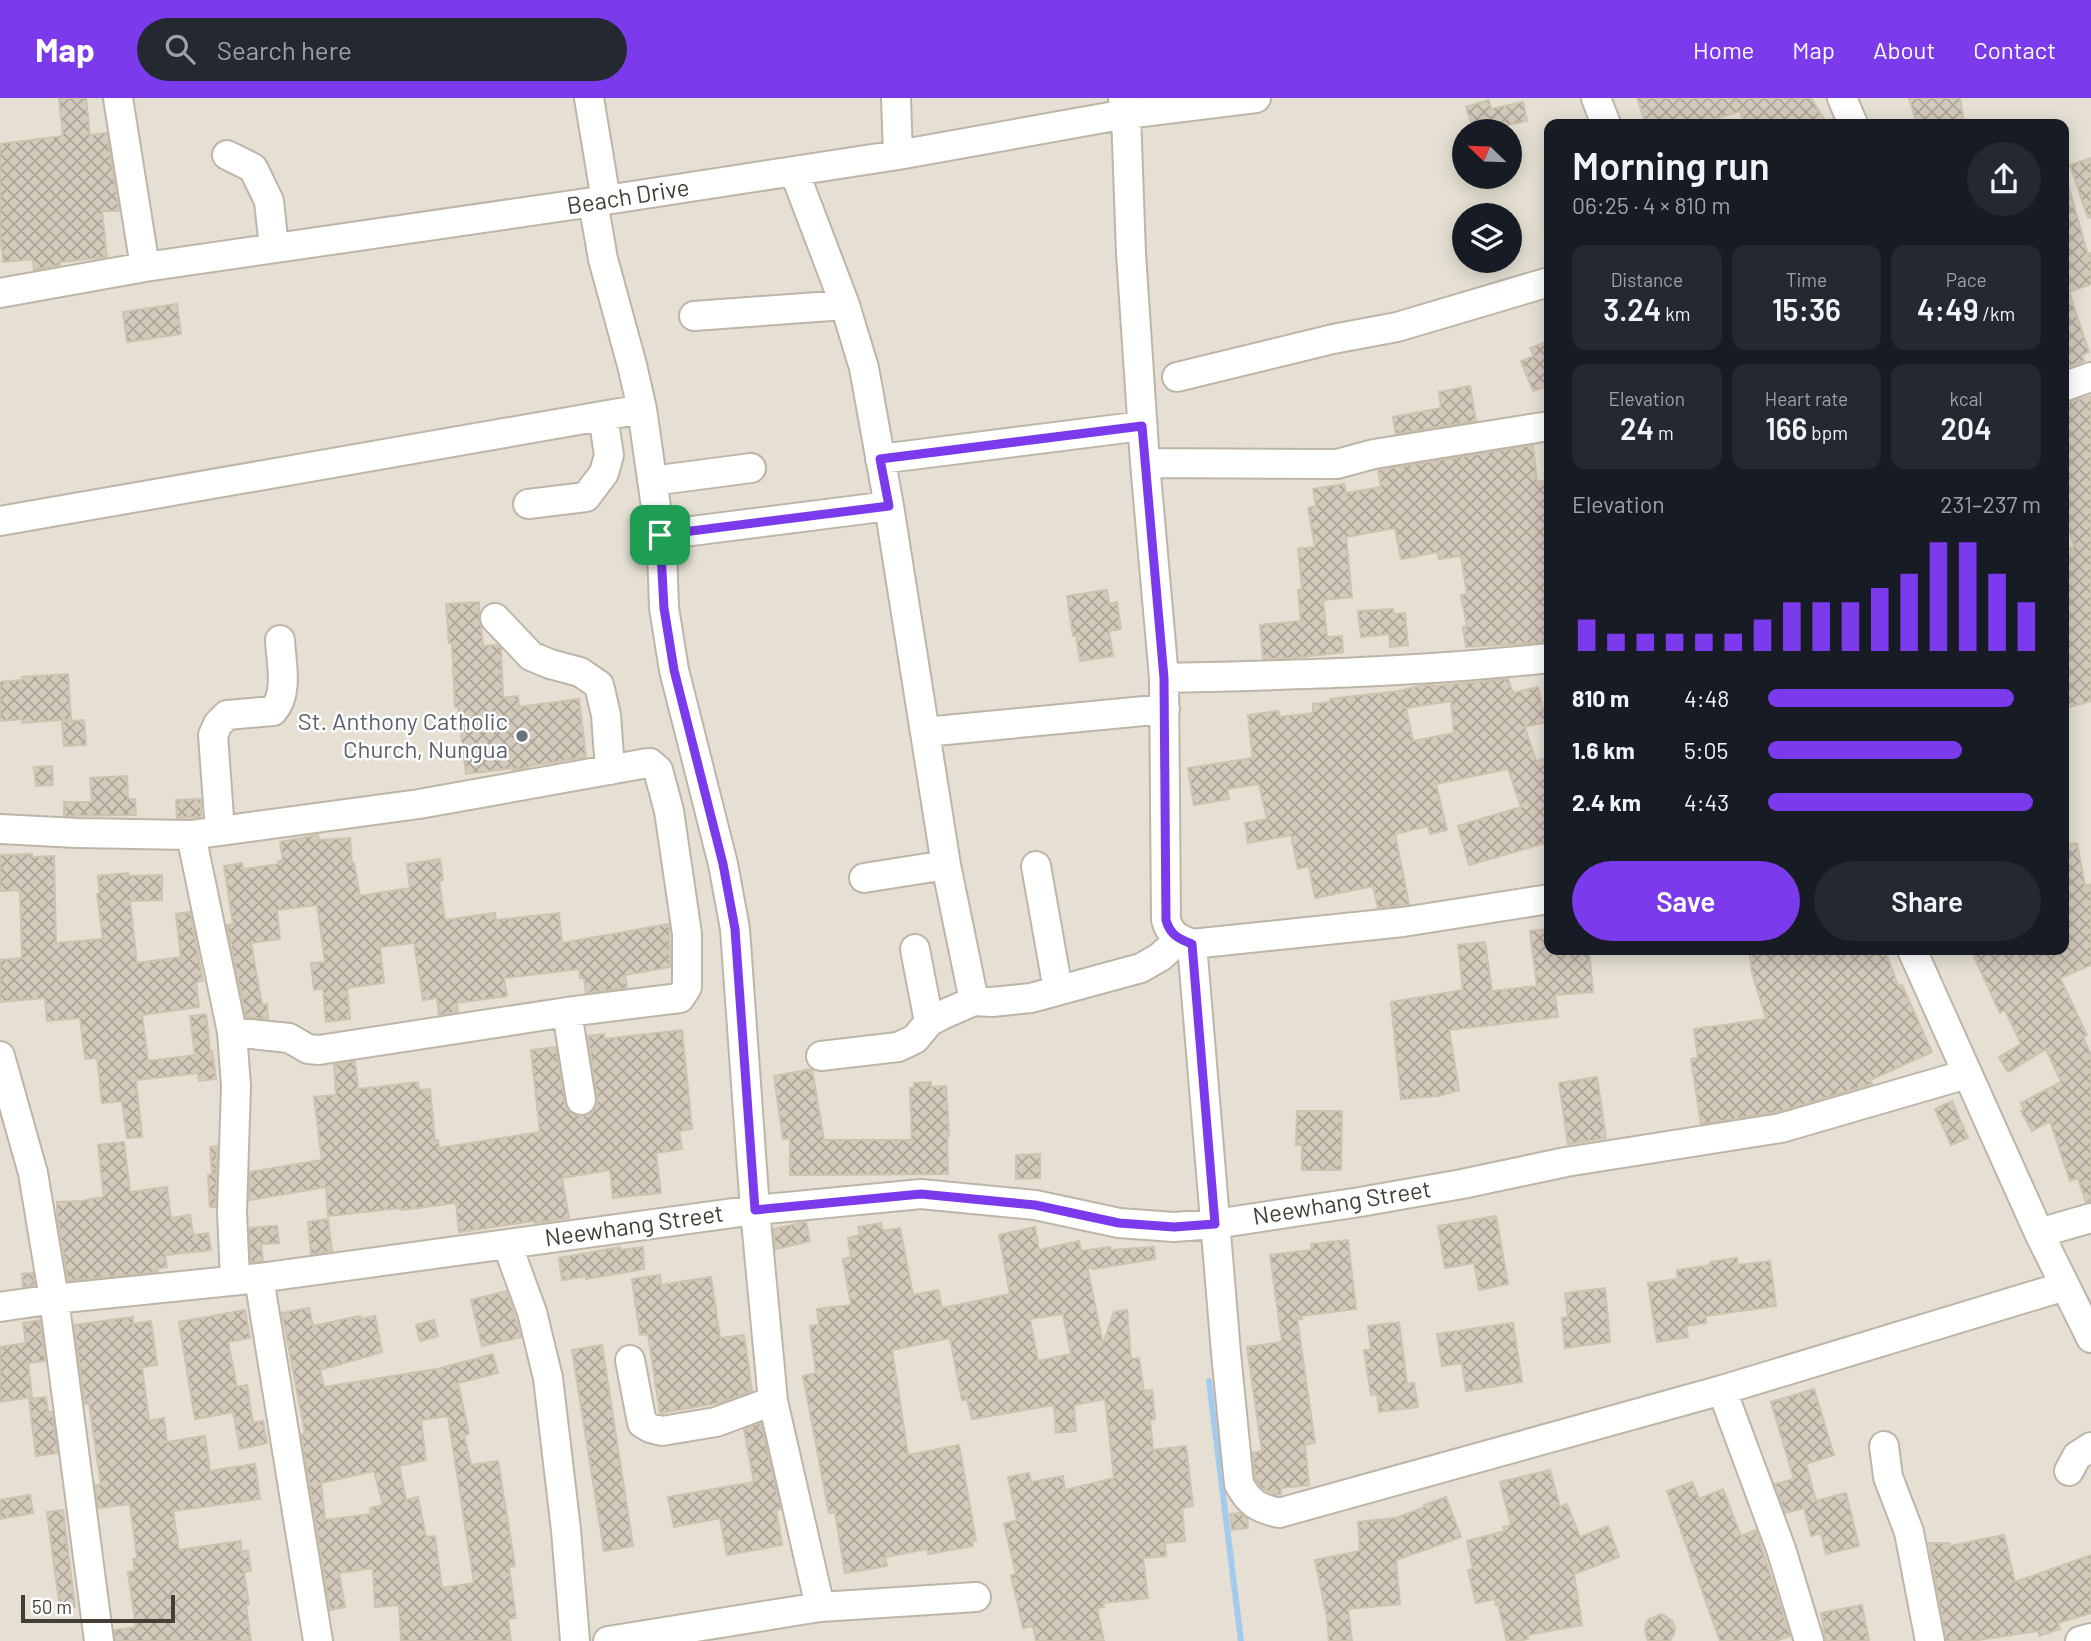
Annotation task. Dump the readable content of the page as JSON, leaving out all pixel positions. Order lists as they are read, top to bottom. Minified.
{"streets":{"street":["Beach Drive","Neewhang Street"]},"places":["St. Anthony Catholic Church, Nungua"],"scale_bar":"50 m","north":"top left","page":{"header":"Map","search":"Search here","nav":["Home","Map","About","Contact"],"heading":["Morning run","06:25 · 4 × 810 m"],"stats":[["Distance","3.24 km"],["Time","15:36"],["Pace","4:49 /km"],["Elevation","24 m"],["Heart rate","166 bpm"],["kcal","204"]],"chart":["Elevation","231–237 m"],"list":[{"name":"810 m","note":"4:48"},{"name":"1.6 km","note":"5:05"},{"name":"2.4 km","note":"4:43"}],"buttons":["Save","Share"],"scale":"50 m"}}
